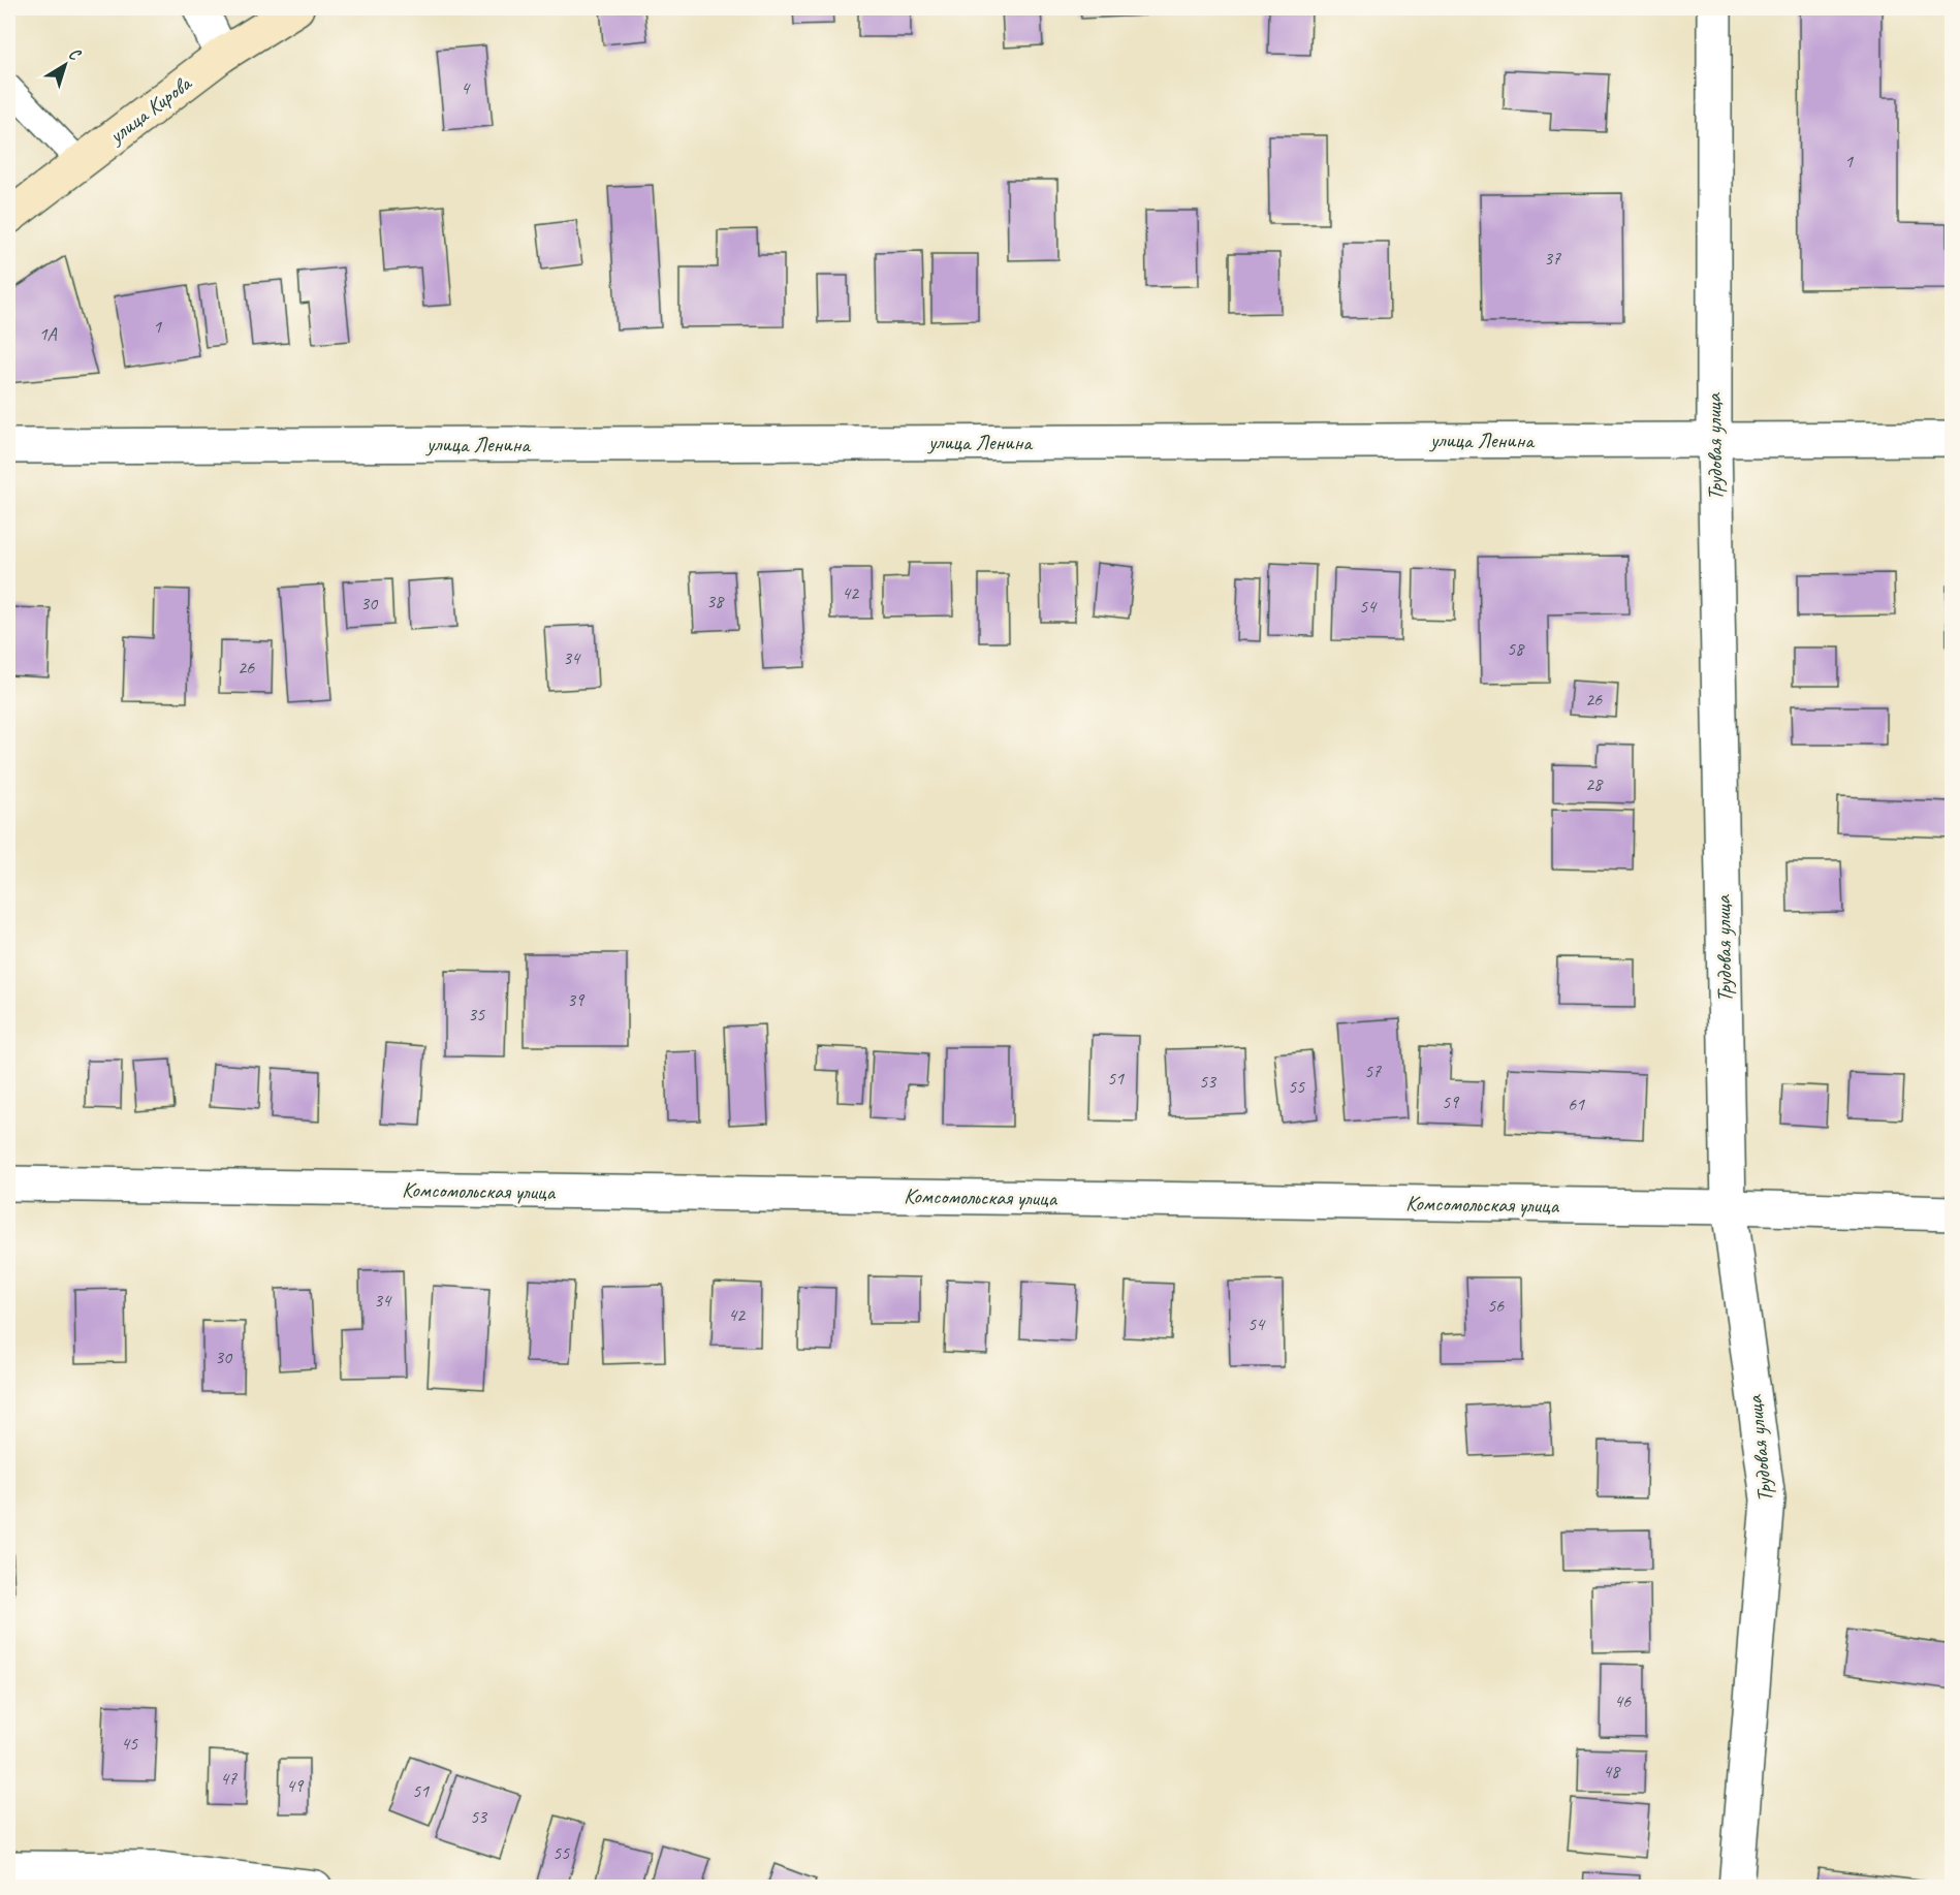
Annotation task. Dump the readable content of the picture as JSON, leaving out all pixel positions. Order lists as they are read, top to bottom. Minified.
{"streets":{"main road":["улица Кирова"],"street":["улица Ленина","Трудовая улица","Комсомольская улица"]},"crossings":[["улица Ленина","Трудовая улица"],["Трудовая улица","Комсомольская улица"]],"house_numbers":["4","1","37","1","1A","42","38","30","54","58","34","26","26","28","39","35","57","51","53","55","59","61","34","56","42","54","30","46","45","48","47","49","51","53","55"],"north":"top right"}
